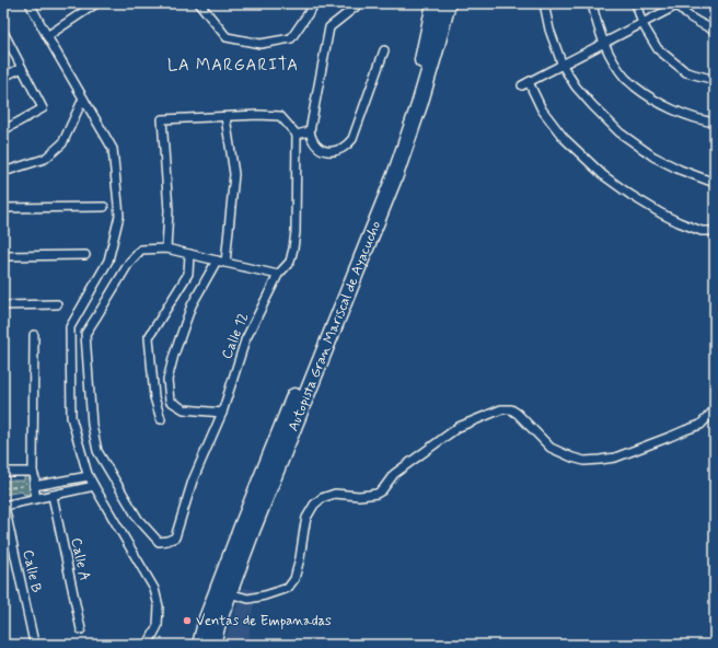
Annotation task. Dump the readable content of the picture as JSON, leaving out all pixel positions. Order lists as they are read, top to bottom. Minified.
{"streets":{"highway":["Autopista Gran Mariscal de Ayacucho"],"street":["Calle 12","Calle A","Calle B"]},"districts":["LA MARGARITA"],"places":["Ventas de Empanadas"]}
